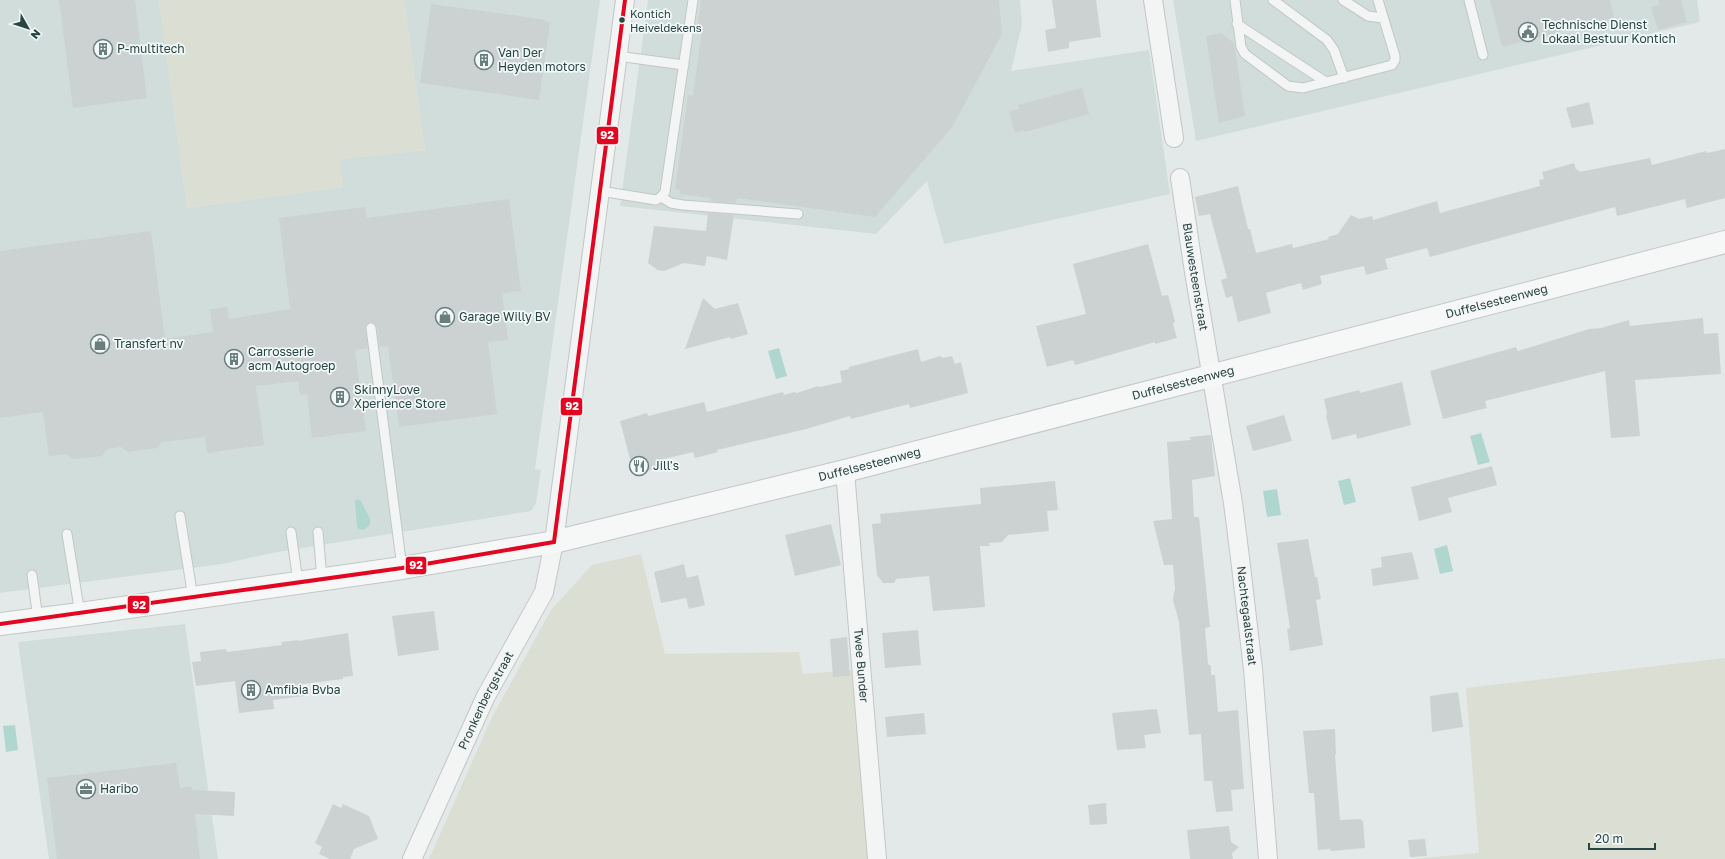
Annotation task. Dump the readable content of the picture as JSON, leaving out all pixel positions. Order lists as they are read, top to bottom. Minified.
{"streets":{"street":["Blauwesteenstraat","Duffelsesteenweg","Nachtegaalstraat","Twee Bunder","Pronkenbergstraat"]},"crossings":[["Blauwesteenstraat","Duffelsesteenweg"],["Blauwesteenstraat","Nachtegaalstraat"],["Duffelsesteenweg","Nachtegaalstraat"],["Duffelsesteenweg","Twee Bunder"],["Duffelsesteenweg","Pronkenbergstraat"]],"places":{"other":["Kontich Heiveldekens"],"public building":["Technische Dienst Lokaal Bestuur Kontich"],"building":["P-multitech","Van Der Heyden motors","Carrosserie acm Autogroep","SkinnyLove Xperience Store","Amfibia Bvba"],"shop":["Garage Willy BV","Transfert nv"],"restaurant":["Jill's"],"office":["Haribo"]},"lines":["transit line 92"],"scale_bar":"20 m","north":"bottom right"}
